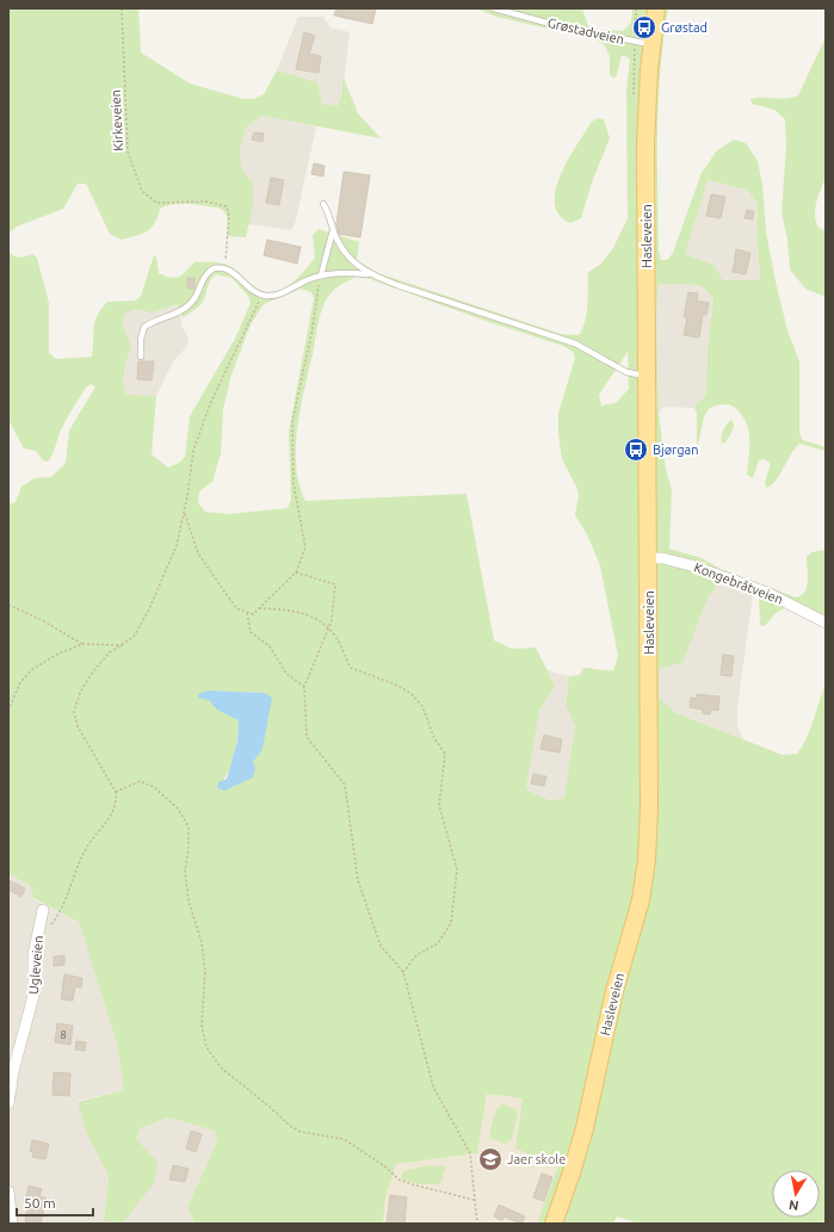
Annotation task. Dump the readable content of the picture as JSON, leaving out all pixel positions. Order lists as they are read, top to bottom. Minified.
{"streets":{"main road":["Hasleveien"],"street":["Kongebråtveien","Ugleveien"],"lane":["Grøstadveien"],"path":["Kirkeveien"]},"crossings":[["Grøstadveien","Hasleveien"],["Hasleveien","Kongebråtveien"]],"places":{"bus stop":["Grøstad","Bjørgan"],"school or university":["Jaer skole"]},"house_numbers":["8"],"scale_bar":"50 m","north":"bottom"}
